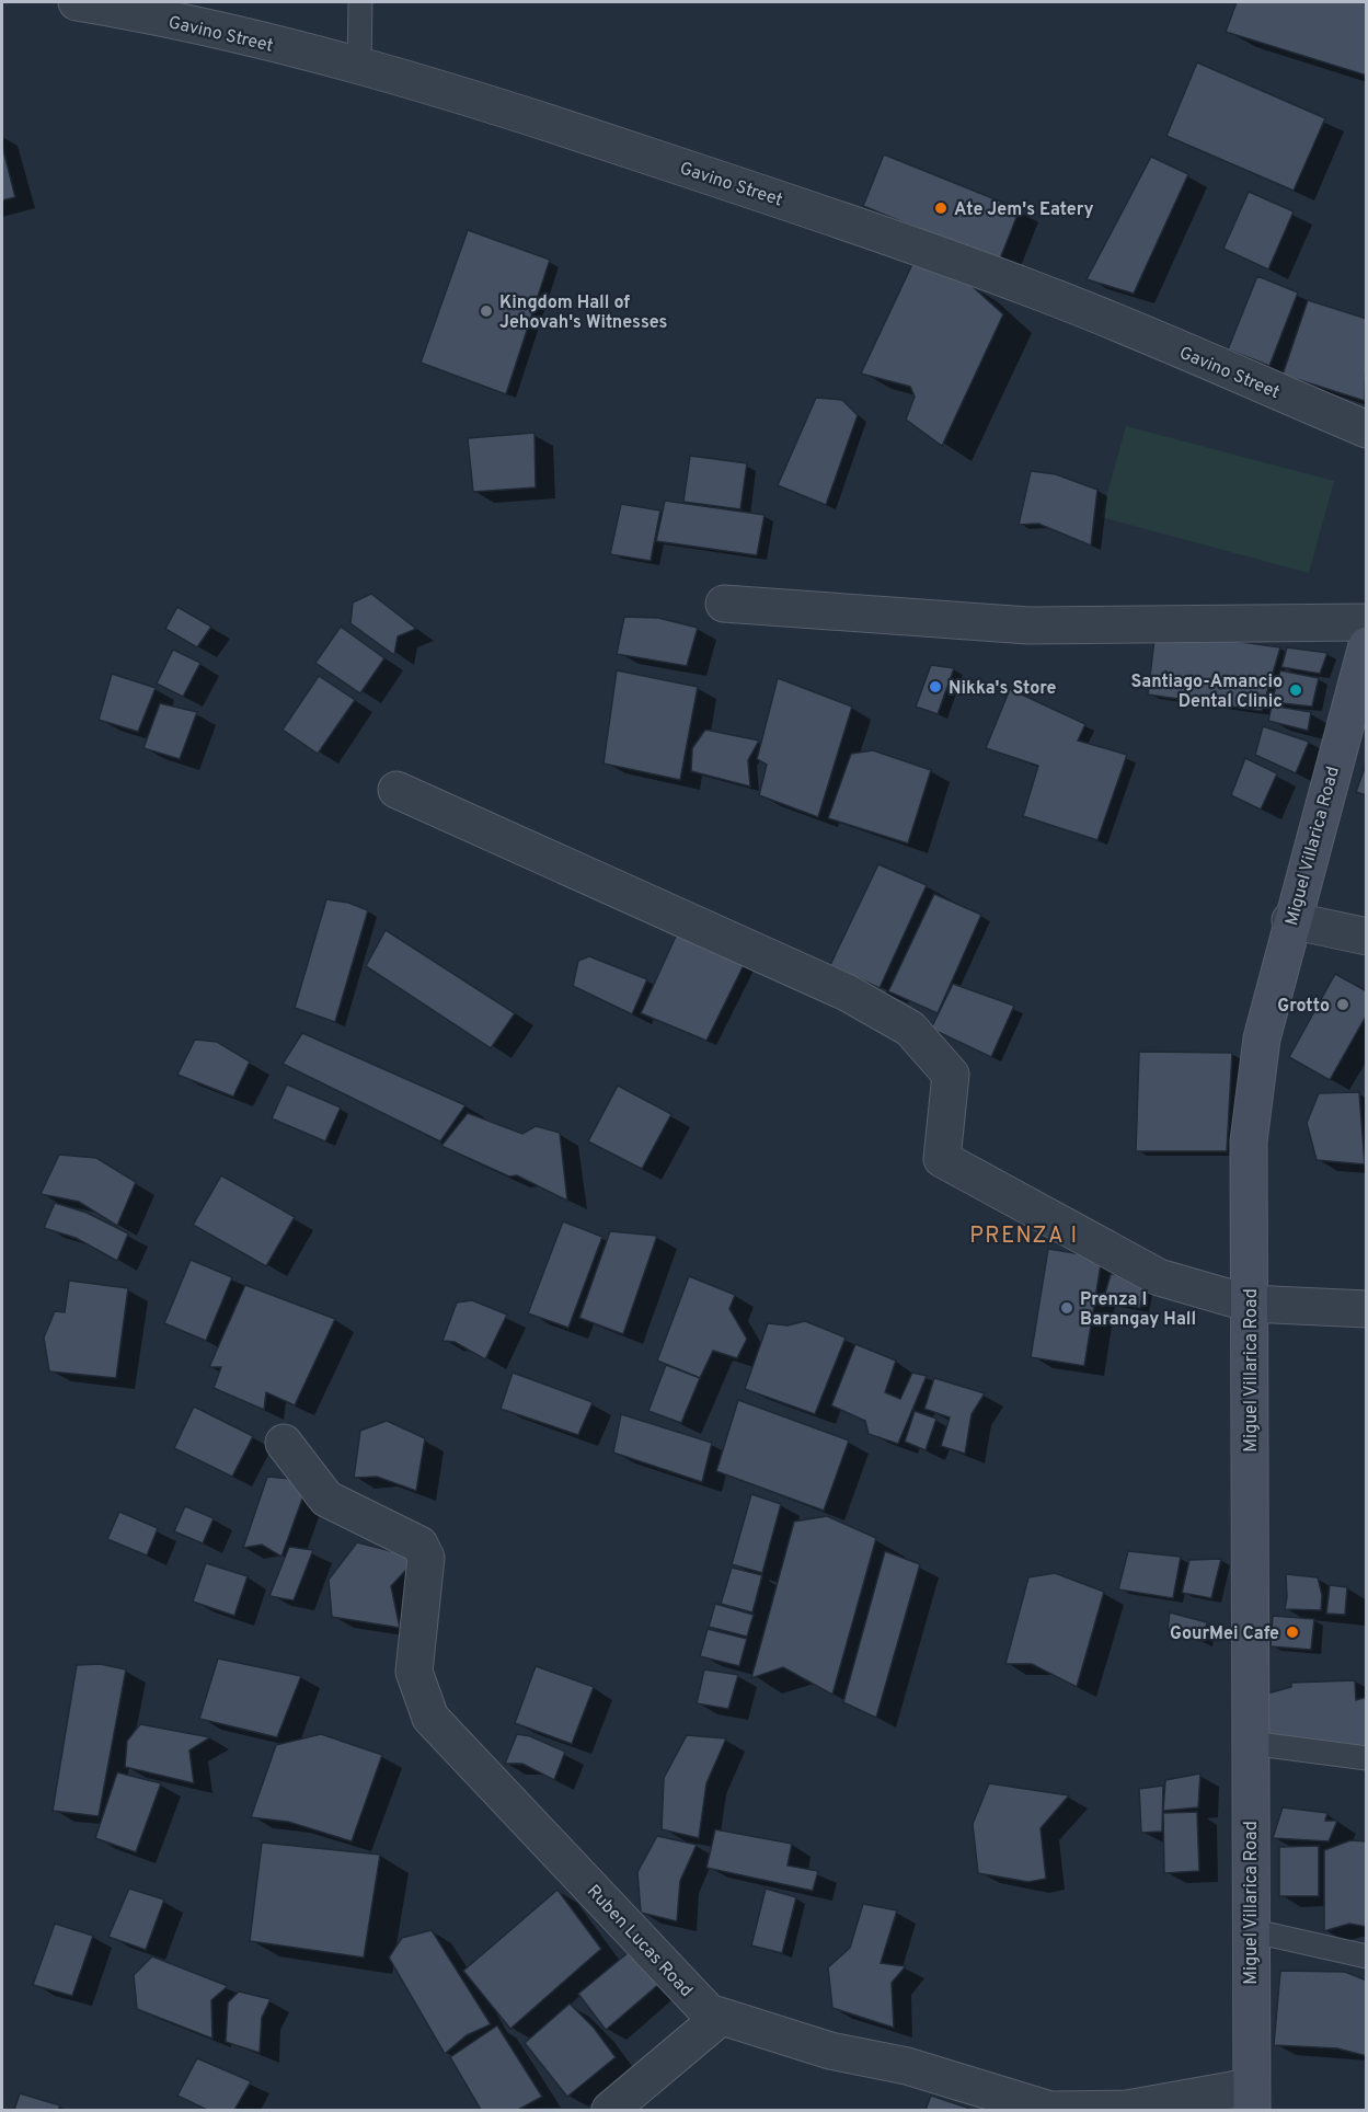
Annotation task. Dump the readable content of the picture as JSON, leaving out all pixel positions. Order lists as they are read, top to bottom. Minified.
{"streets":{"main road":["Miguel Villarica Road"],"street":["Gavino Street","Ruben Lucas Road"]},"crossings":[["Miguel Villarica Road","Ruben Lucas Road"]],"districts":["PRENZA I"],"places":["Ate Jem's Eatery","Kingdom Hall of Jehovah's Witnesses","Nikka's Store","Santiago-Amancio Dental Clinic","Grotto","Prenza I Barangay Hall","GourMei Cafe"]}
